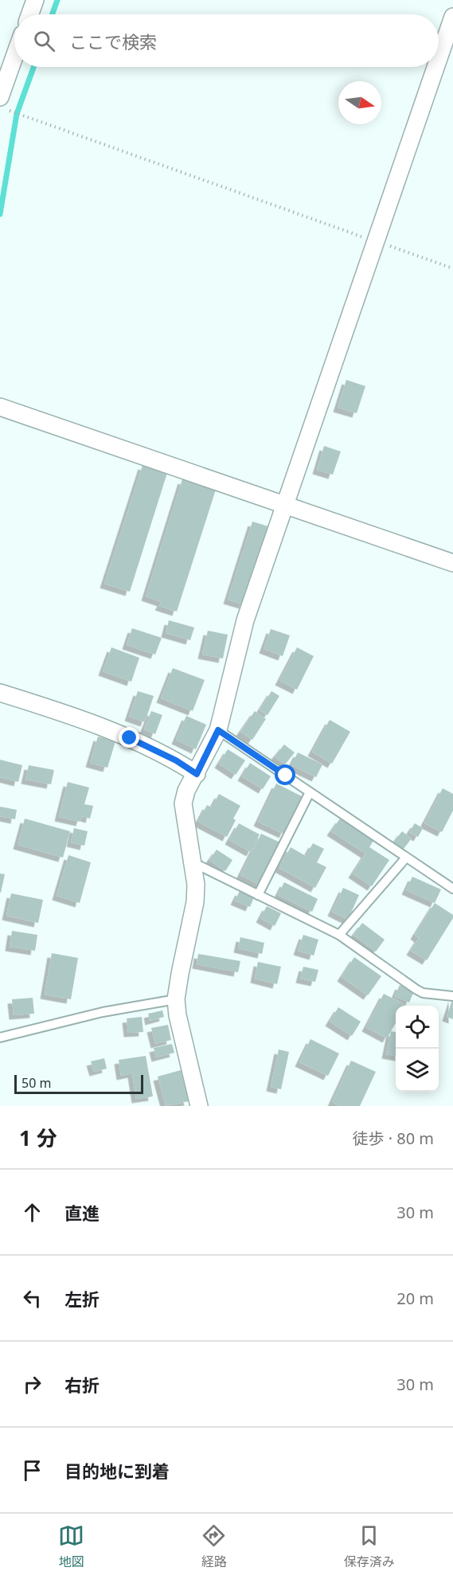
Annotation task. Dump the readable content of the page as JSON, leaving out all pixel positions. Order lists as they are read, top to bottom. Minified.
{"scale_bar":"50 m","north":"right","page":{"search":"ここで検索","scale":"50 m","heading":["1 分","徒歩 · 80 m"],"list":[["直進","30 m"],["左折","20 m"],["右折","30 m"],"目的地に到着"],"nav":["地図","経路","保存済み"]}}
